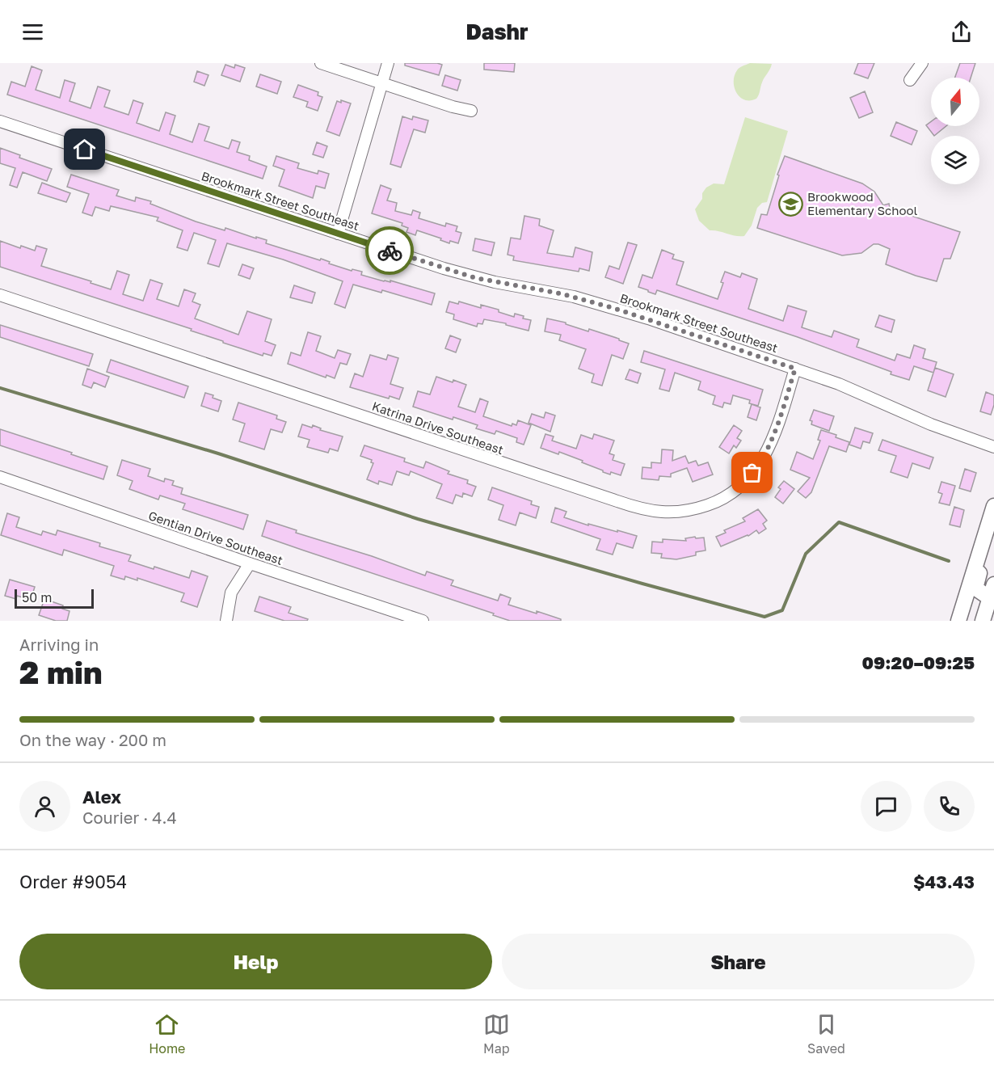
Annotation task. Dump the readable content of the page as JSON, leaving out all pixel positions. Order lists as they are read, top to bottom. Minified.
{"streets":{"street":["Brookmark Street Southeast","Katrina Drive Southeast","Gentian Drive Southeast"]},"crossings":[["Brookmark Street Southeast","Katrina Drive Southeast"]],"places":{"school or university":["Brookwood Elementary School"]},"scale_bar":"50 m","north":"top","page":{"header":"Dashr","scale":"50 m","heading":["2 min","Arriving in","09:20–09:25"],"panel":["Alex","Courier · 4.4","Order #9054","$43.43"],"bar":"On the way · 200 m","buttons":["Help","Share"],"tabs":["Home","Map","Saved"]}}
